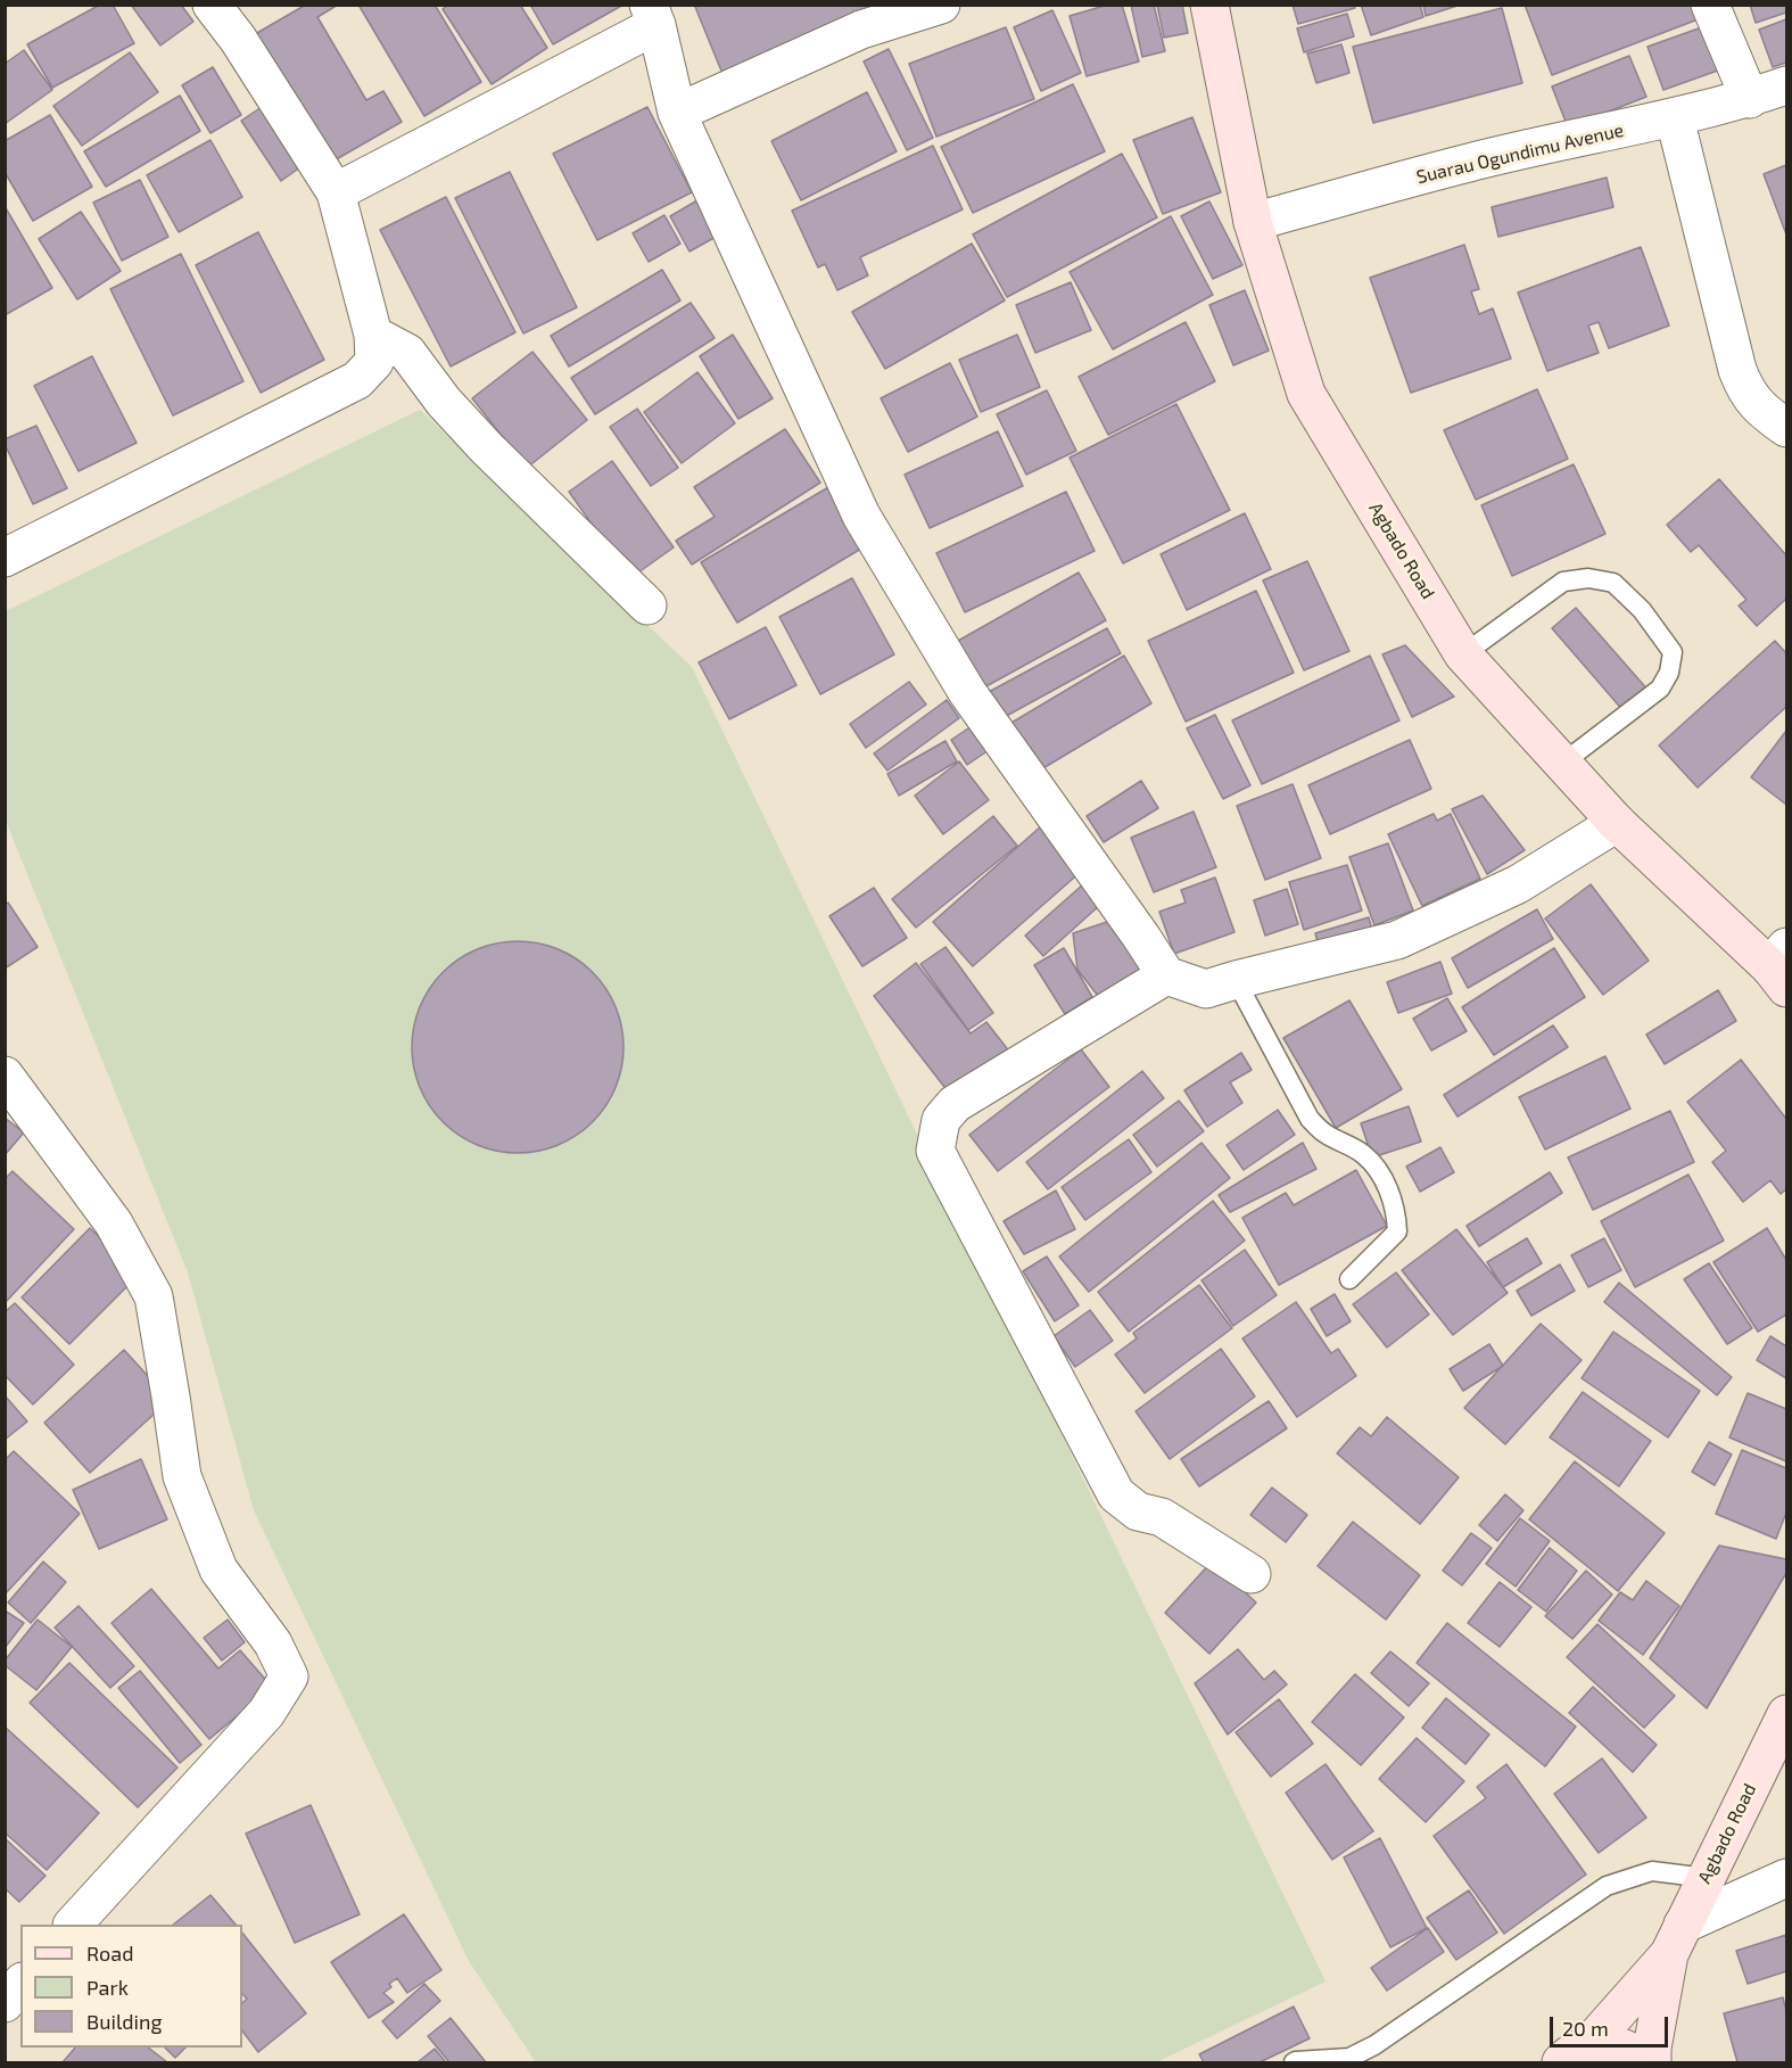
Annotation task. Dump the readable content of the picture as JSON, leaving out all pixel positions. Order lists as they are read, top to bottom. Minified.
{"streets":{"main road":["Agbado Road"],"street":["Suarau Ogundimu Avenue"]},"crossings":[["Suarau Ogundimu Avenue","Agbado Road"]],"legend":["Road","Park","Building"],"scale_bar":"20 m"}
